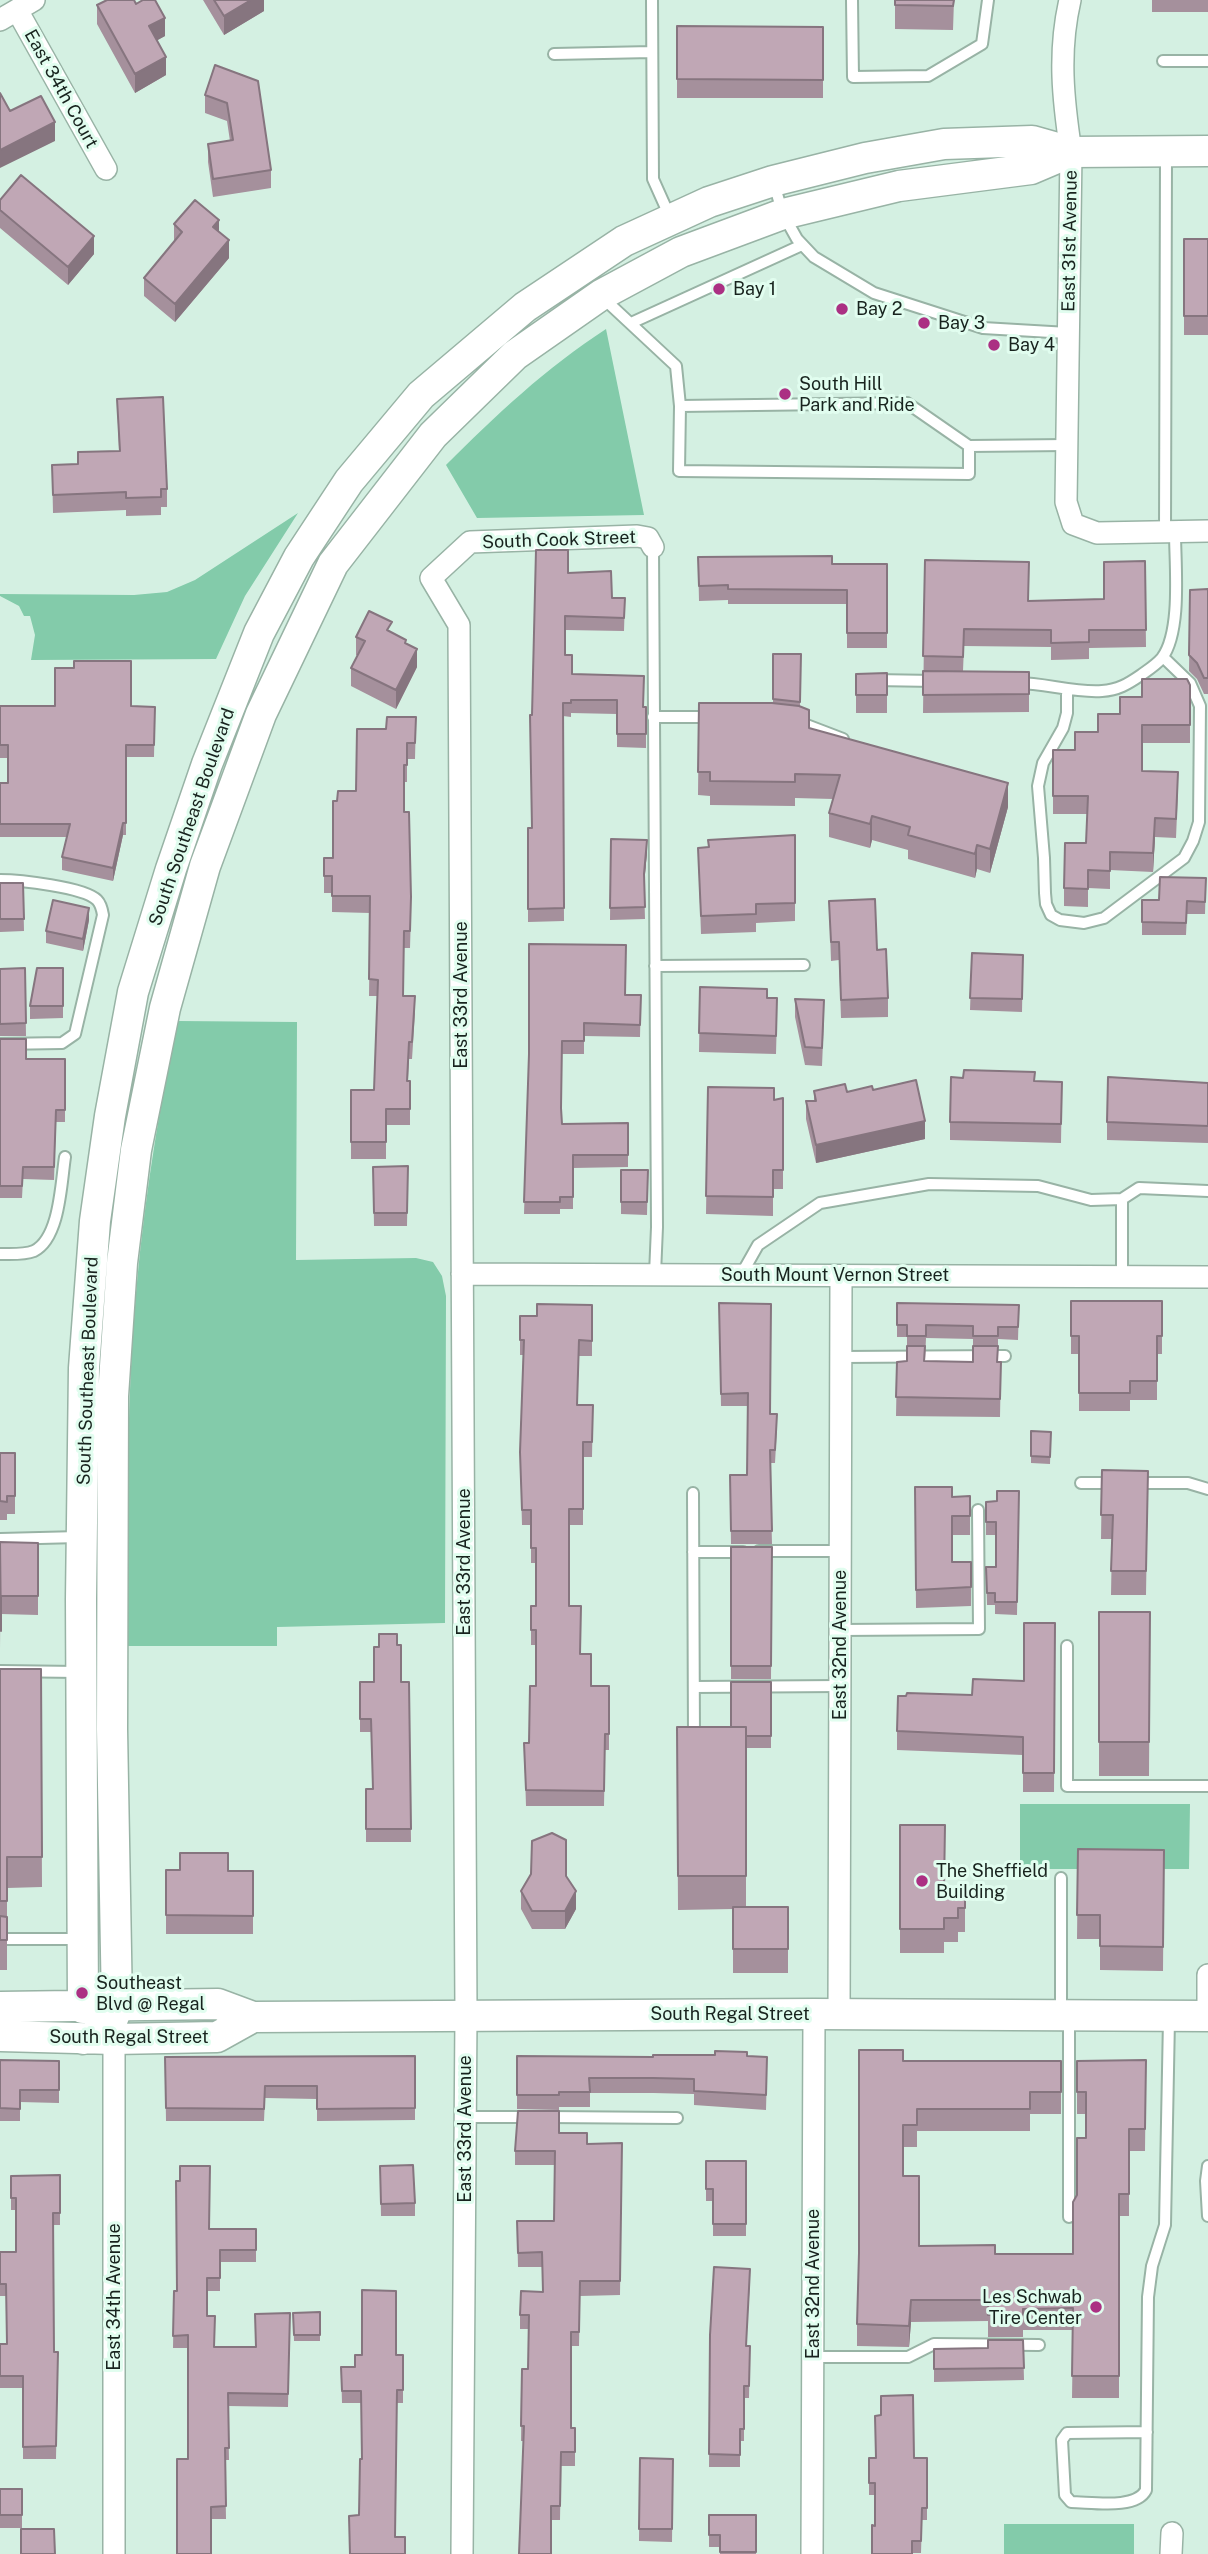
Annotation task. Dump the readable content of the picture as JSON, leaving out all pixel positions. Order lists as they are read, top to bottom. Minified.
{"streets":{"main road":["South Southeast Boulevard","South Regal Street"],"street":["East 34th Court","East 31st Avenue","South Cook Street","East 33rd Avenue","South Mount Vernon Street","East 32nd Avenue","East 34th Avenue"]},"crossings":[["East 31st Avenue","South Southeast Boulevard"],["South Cook Street","East 33rd Avenue"],["South Southeast Boulevard","South Regal Street"],["South Southeast Boulevard","East 34th Avenue"],["East 33rd Avenue","South Mount Vernon Street"],["East 33rd Avenue","South Regal Street"],["South Mount Vernon Street","East 32nd Avenue"],["East 32nd Avenue","South Regal Street"],["South Regal Street","East 34th Avenue"]],"places":["Bay 1","Bay 2","Bay 3","Bay 4","South Hill Park and Ride","The Sheffield Building","Southeast Blvd @ Regal","Les Schwab Tire Center"]}
